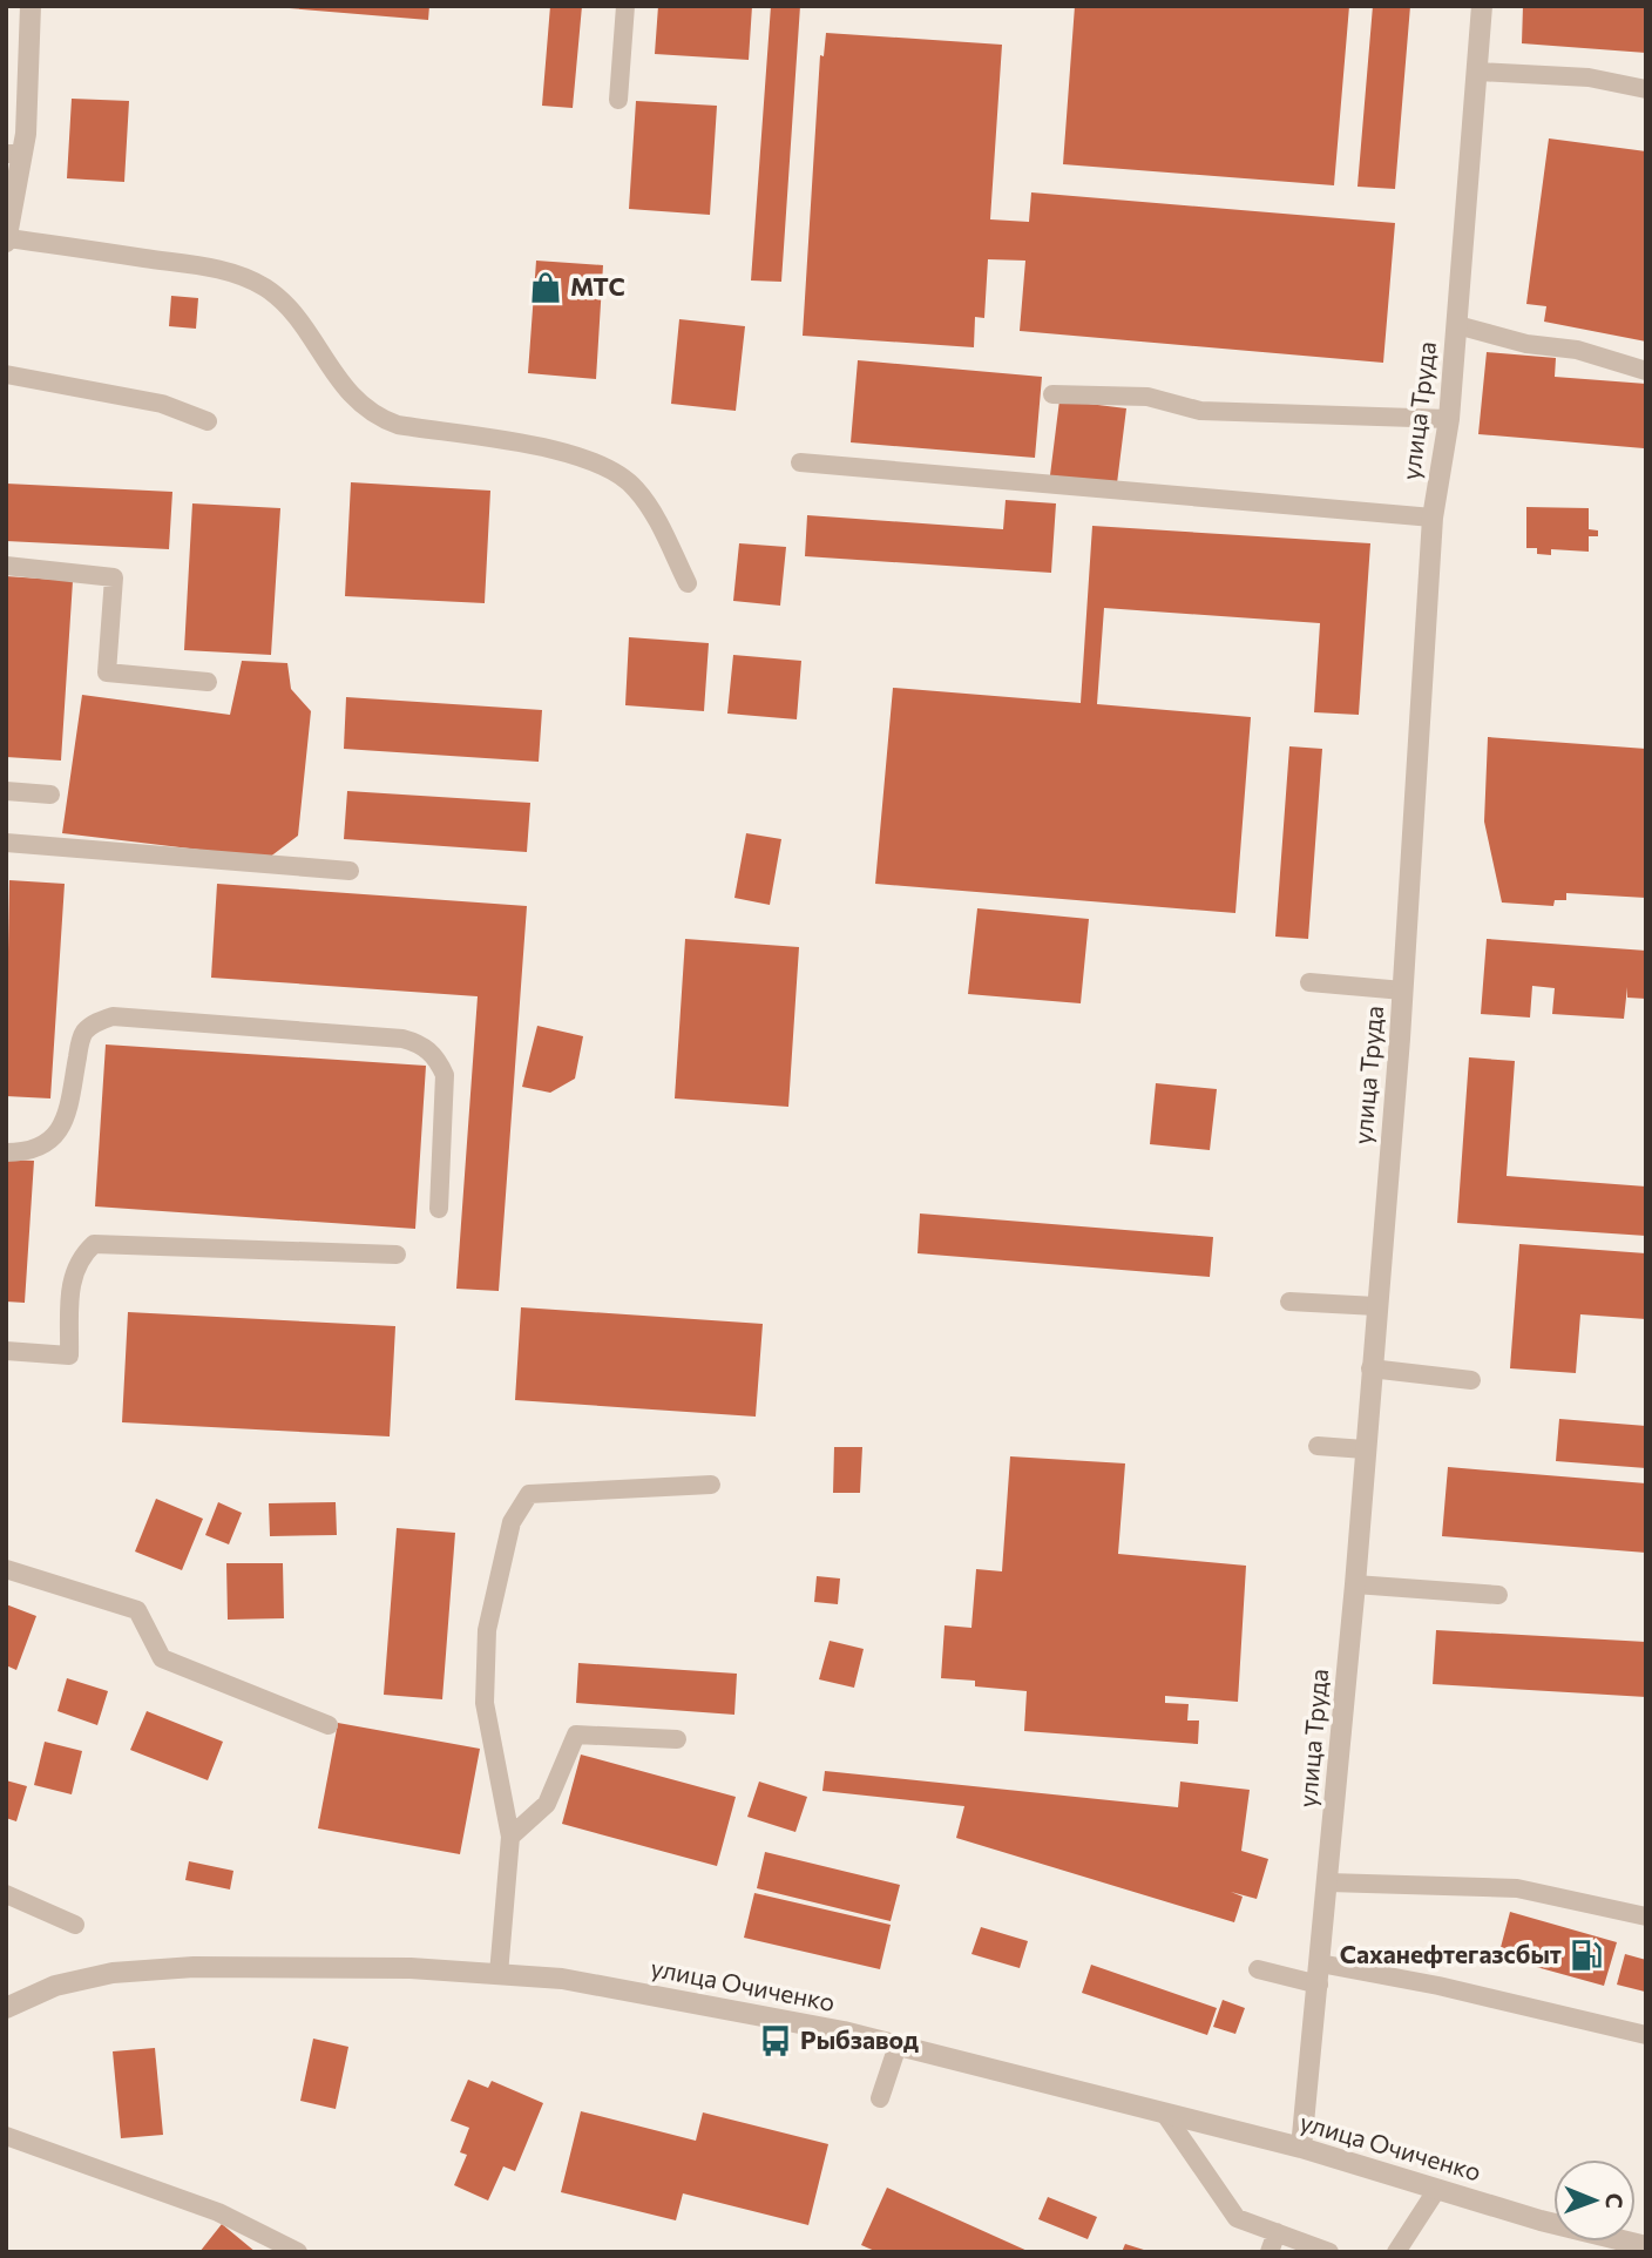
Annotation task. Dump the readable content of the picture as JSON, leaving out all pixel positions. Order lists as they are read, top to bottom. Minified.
{"streets":{"street":["улица Труда","улица Очиченко"]},"crossings":[["улица Труда","улица Очиченко"]],"places":{"shop":["МТС"],"fuel station":["Саханефтегазсбыт"],"bus stop":["Рыбзавод"]},"north":"right"}
